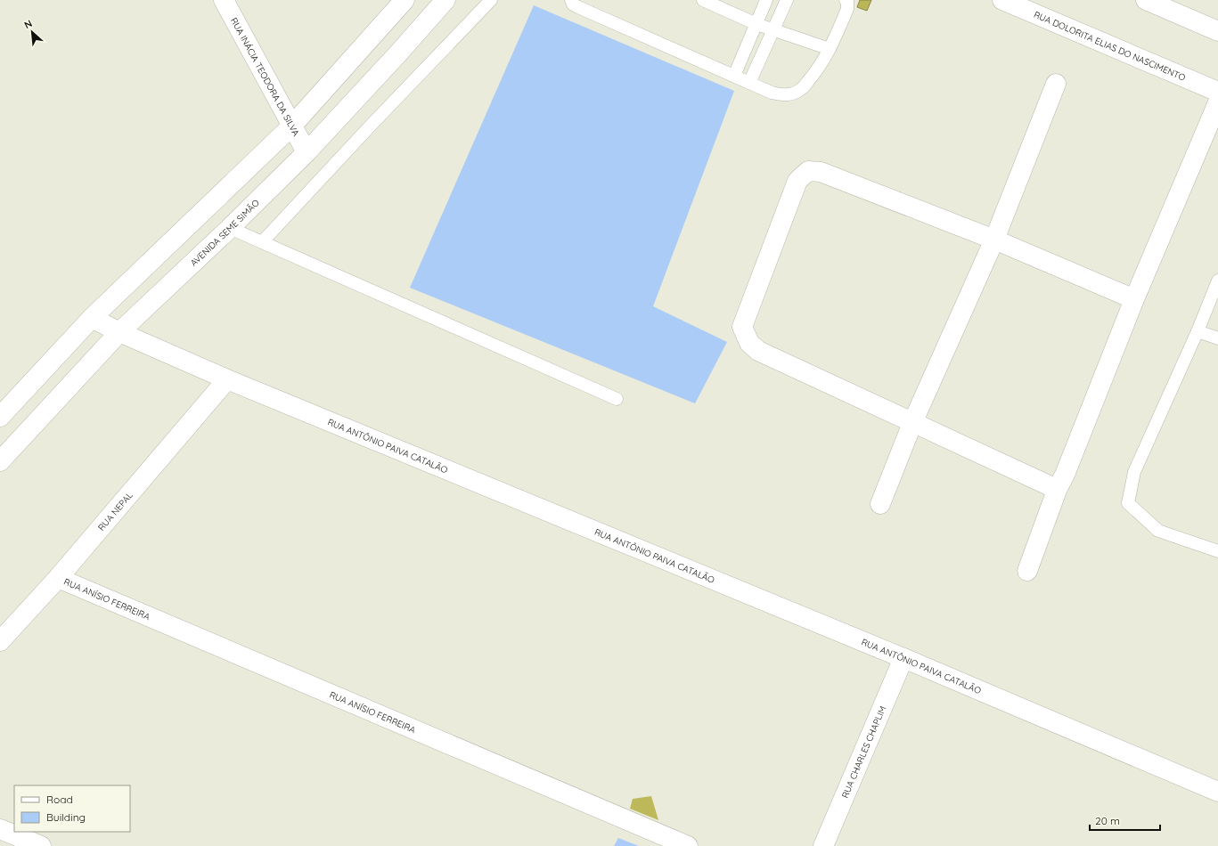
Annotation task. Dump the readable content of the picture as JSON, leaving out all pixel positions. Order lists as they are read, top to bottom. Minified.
{"streets":{"street":["RUA DOLORITA ELIAS DO NASCIMENTO","RUA INÁCIA TEODORA DA SILVA","AVENIDA SEME SIMÃO","RUA ANTÔNIO PAIVA CATALÃO","RUA NEPAL","RUA ANÍSIO FERREIRA","RUA CHARLES CHAPLIM"]},"crossings":[["RUA INÁCIA TEODORA DA SILVA","AVENIDA SEME SIMÃO"],["AVENIDA SEME SIMÃO","RUA ANTÔNIO PAIVA CATALÃO"],["RUA ANTÔNIO PAIVA CATALÃO","RUA NEPAL"],["RUA ANTÔNIO PAIVA CATALÃO","RUA CHARLES CHAPLIM"],["RUA NEPAL","RUA ANÍSIO FERREIRA"]],"legend":["Road","Building"],"scale_bar":"20 m","north":"top left"}
